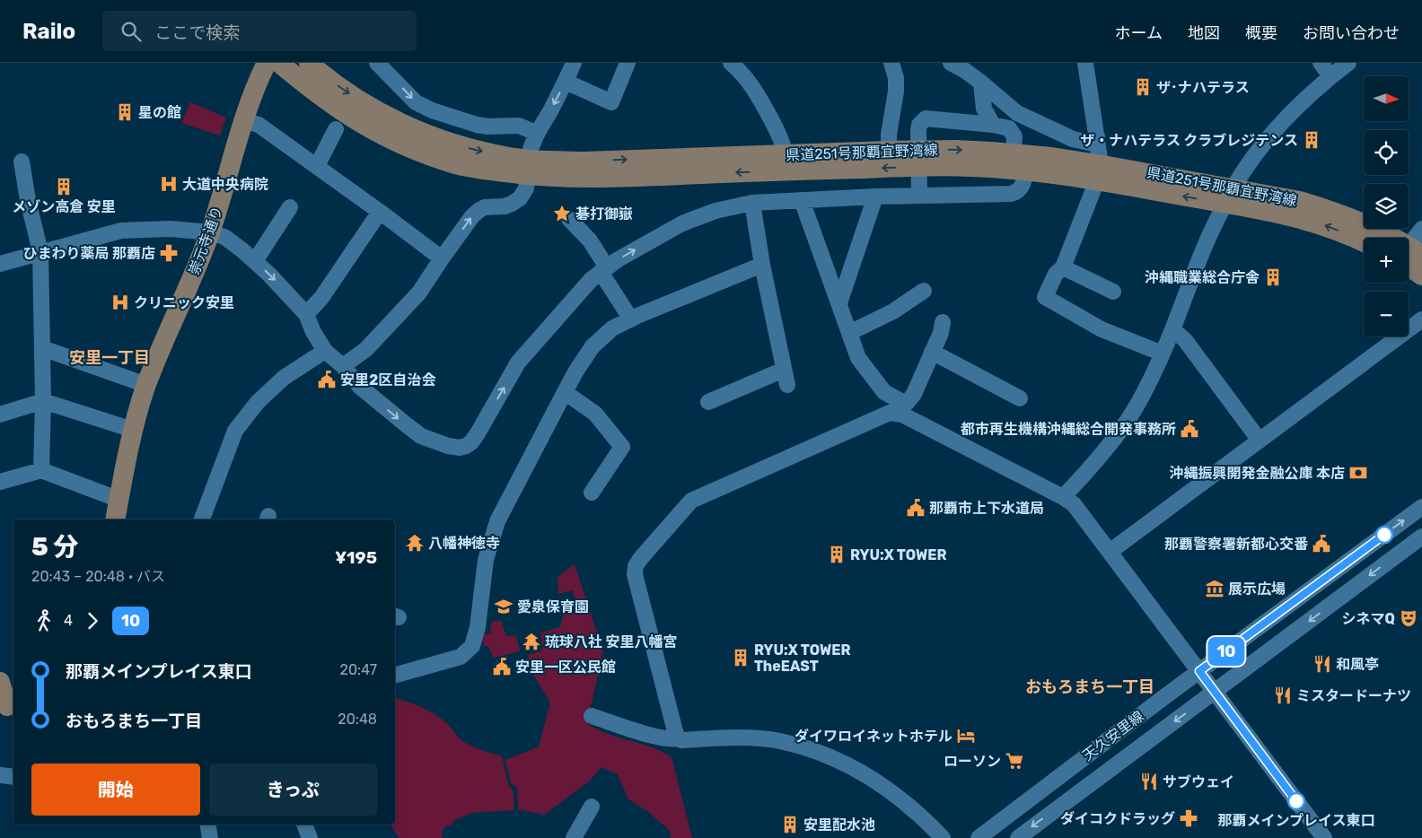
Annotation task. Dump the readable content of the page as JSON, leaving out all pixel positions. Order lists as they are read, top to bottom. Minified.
{"streets":{"main road":["県道251号那覇宜野湾線","崇元寺通り"],"street":["天久安里線"]},"districts":["安里一丁目","おもろまち一丁目"],"places":{"building":["ザ･ナハテラス","星の館","ザ・ナハテラス クラブレジテンス","メゾン高倉 安里","沖縄職業総合庁舎","RYU:X TOWER","RYU:X TOWER TheEAST","安里配水池"],"hospital":["大道中央病院","クリニック安里"],"place":["碁打御嶽"],"pharmacy":["ひまわり薬局 那覇店","ダイコクドラッグ"],"public building":["安里2区自治会","都市再生機構沖縄総合開発事務所","那覇市上下水道局","那覇警察署新都心交番","安里一区公民館"],"bank":["沖縄振興開発金融公庫 本店"],"temple":["八幡神徳寺","琉球八社 安里八幡宮"],"museum":["展示広場"],"school or university":["愛泉保育園"],"theatre":["シネマQ"],"restaurant":["和風亭","ミスタードーナツ","サブウェイ"],"hotel":["ダイワロイネットホテル"],"supermarket":["ローソン"],"other":["那覇メインプレイス東口"]},"lines":["bus line 10"],"north":"right","page":{"header":"Railo","search":"ここで検索","nav":["ホーム","地図","概要","お問い合わせ"],"on_map":"10","map_buttons":["+","−"],"heading":["5 分","20:43 – 20:48 · バス","¥195"],"legs":["4","10"],"list":[{"name":"那覇メインプレイス東口","value":"20:47"},{"name":"おもろまち一丁目","value":"20:48"}],"buttons":["開始","きっぷ"]}}
